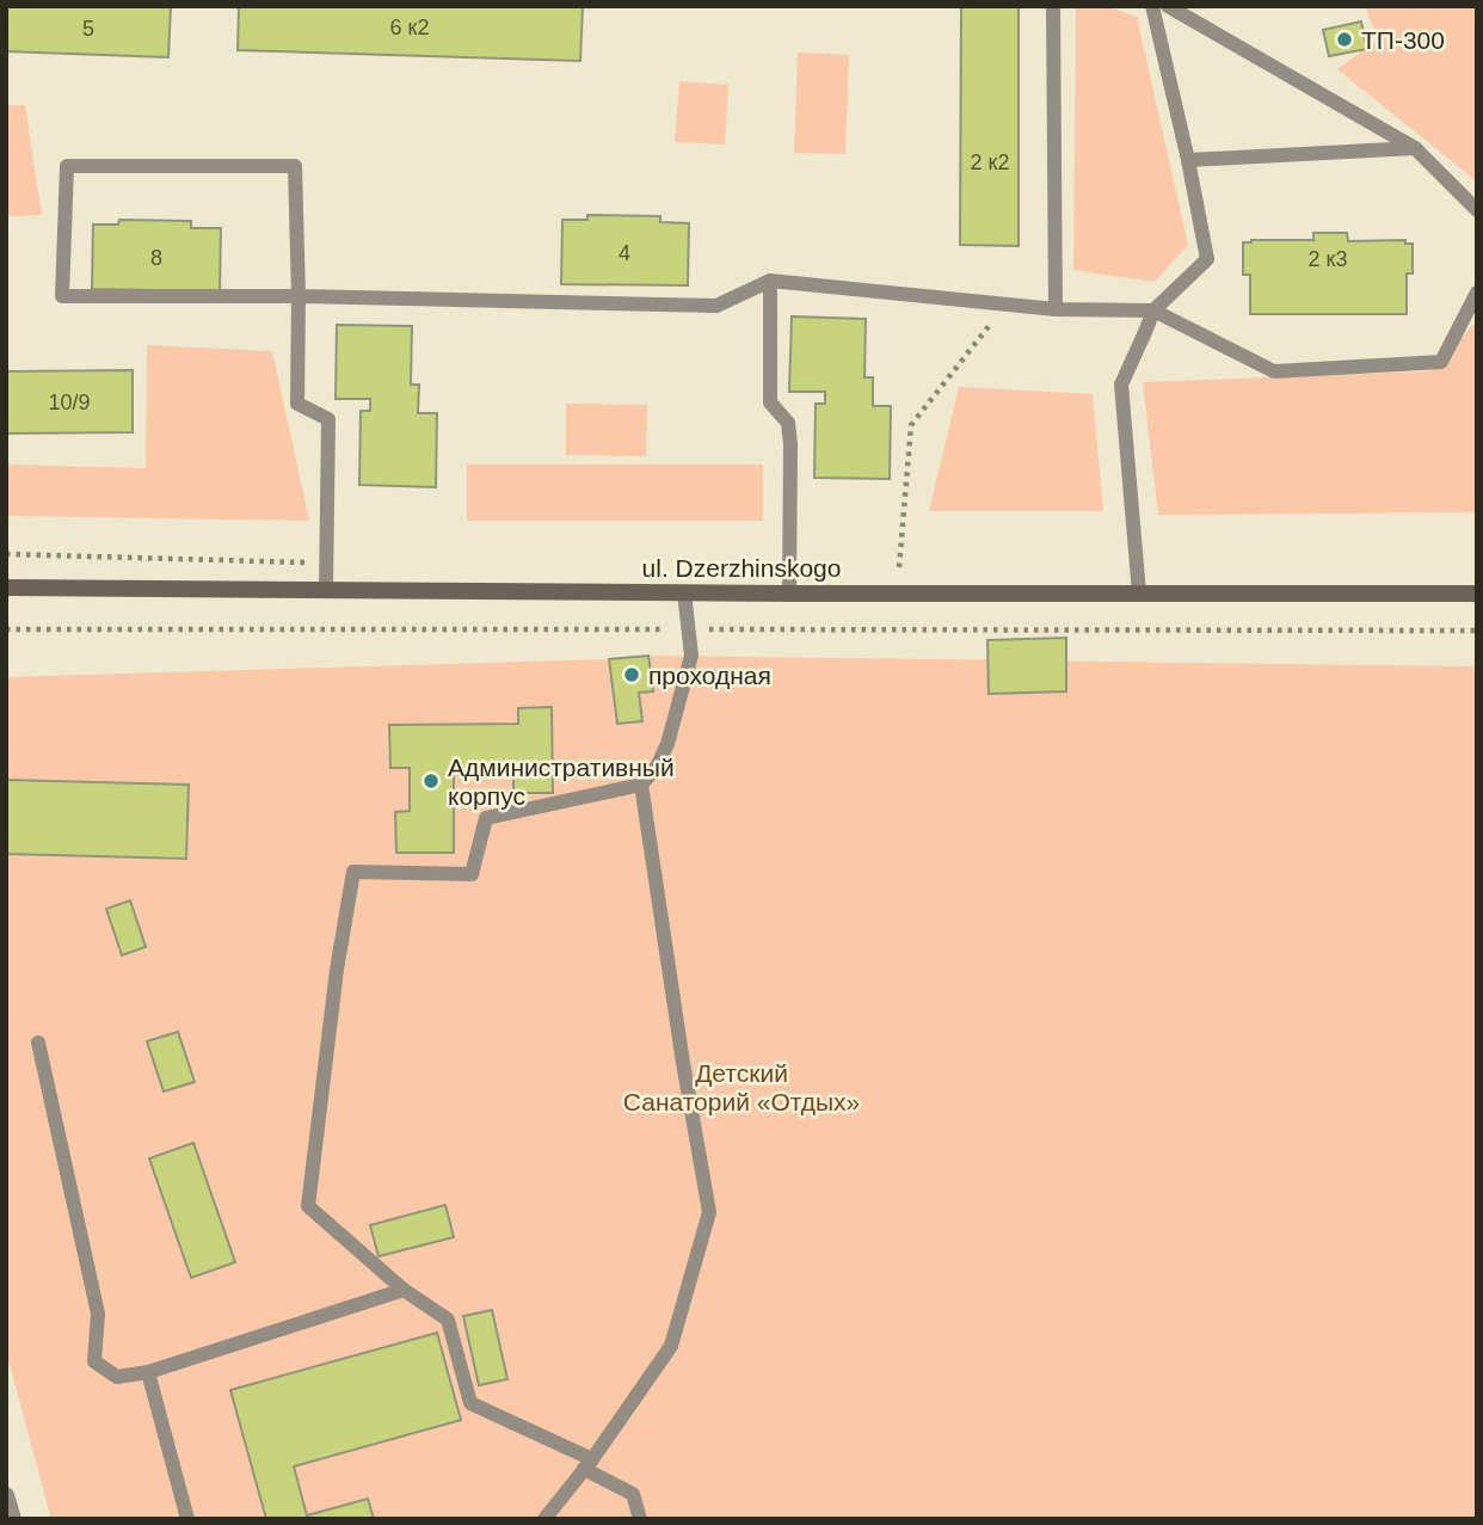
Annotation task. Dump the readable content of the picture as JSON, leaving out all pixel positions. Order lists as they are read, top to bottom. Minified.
{"streets":{"main road":["ul. Dzerzhinskogo"]},"parks":["Детский Санаторий «Отдых»"],"places":["ТП-300","проходная","Административный корпус"],"house_numbers":["6 к2","5","2 к2","4","8","2 к3","10/9"]}
